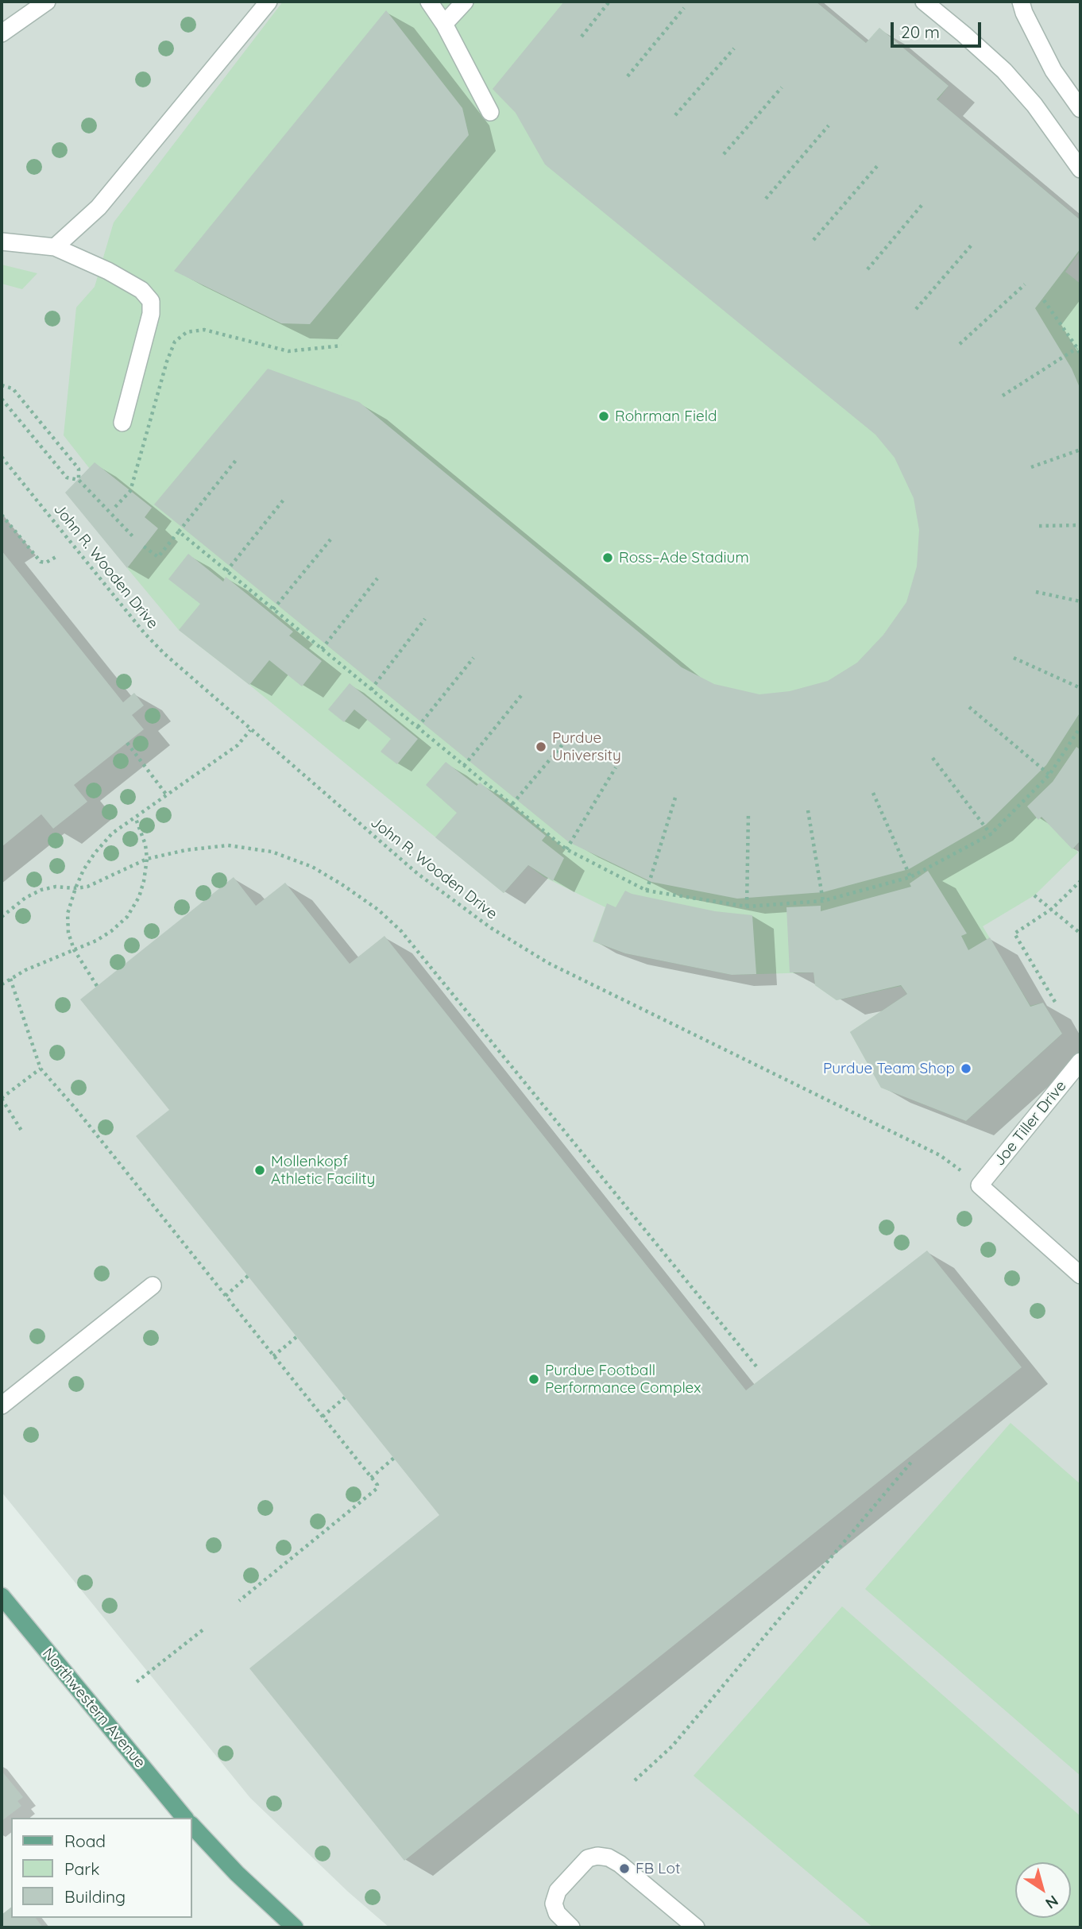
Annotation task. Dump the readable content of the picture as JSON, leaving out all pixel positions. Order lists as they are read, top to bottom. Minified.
{"streets":{"main road":["Northwestern Avenue"],"street":["Joe Tiller Drive"],"path":["John R. Wooden Drive"]},"crossings":[["John R. Wooden Drive","Joe Tiller Drive"]],"places":["Rohrman Field","Ross–Ade Stadium","Purdue University","Purdue Team Shop","Mollenkopf Athletic Facility","Purdue Football Performance Complex","FB Lot"],"legend":["Road","Park","Building"],"scale_bar":"20 m","north":"bottom right"}
